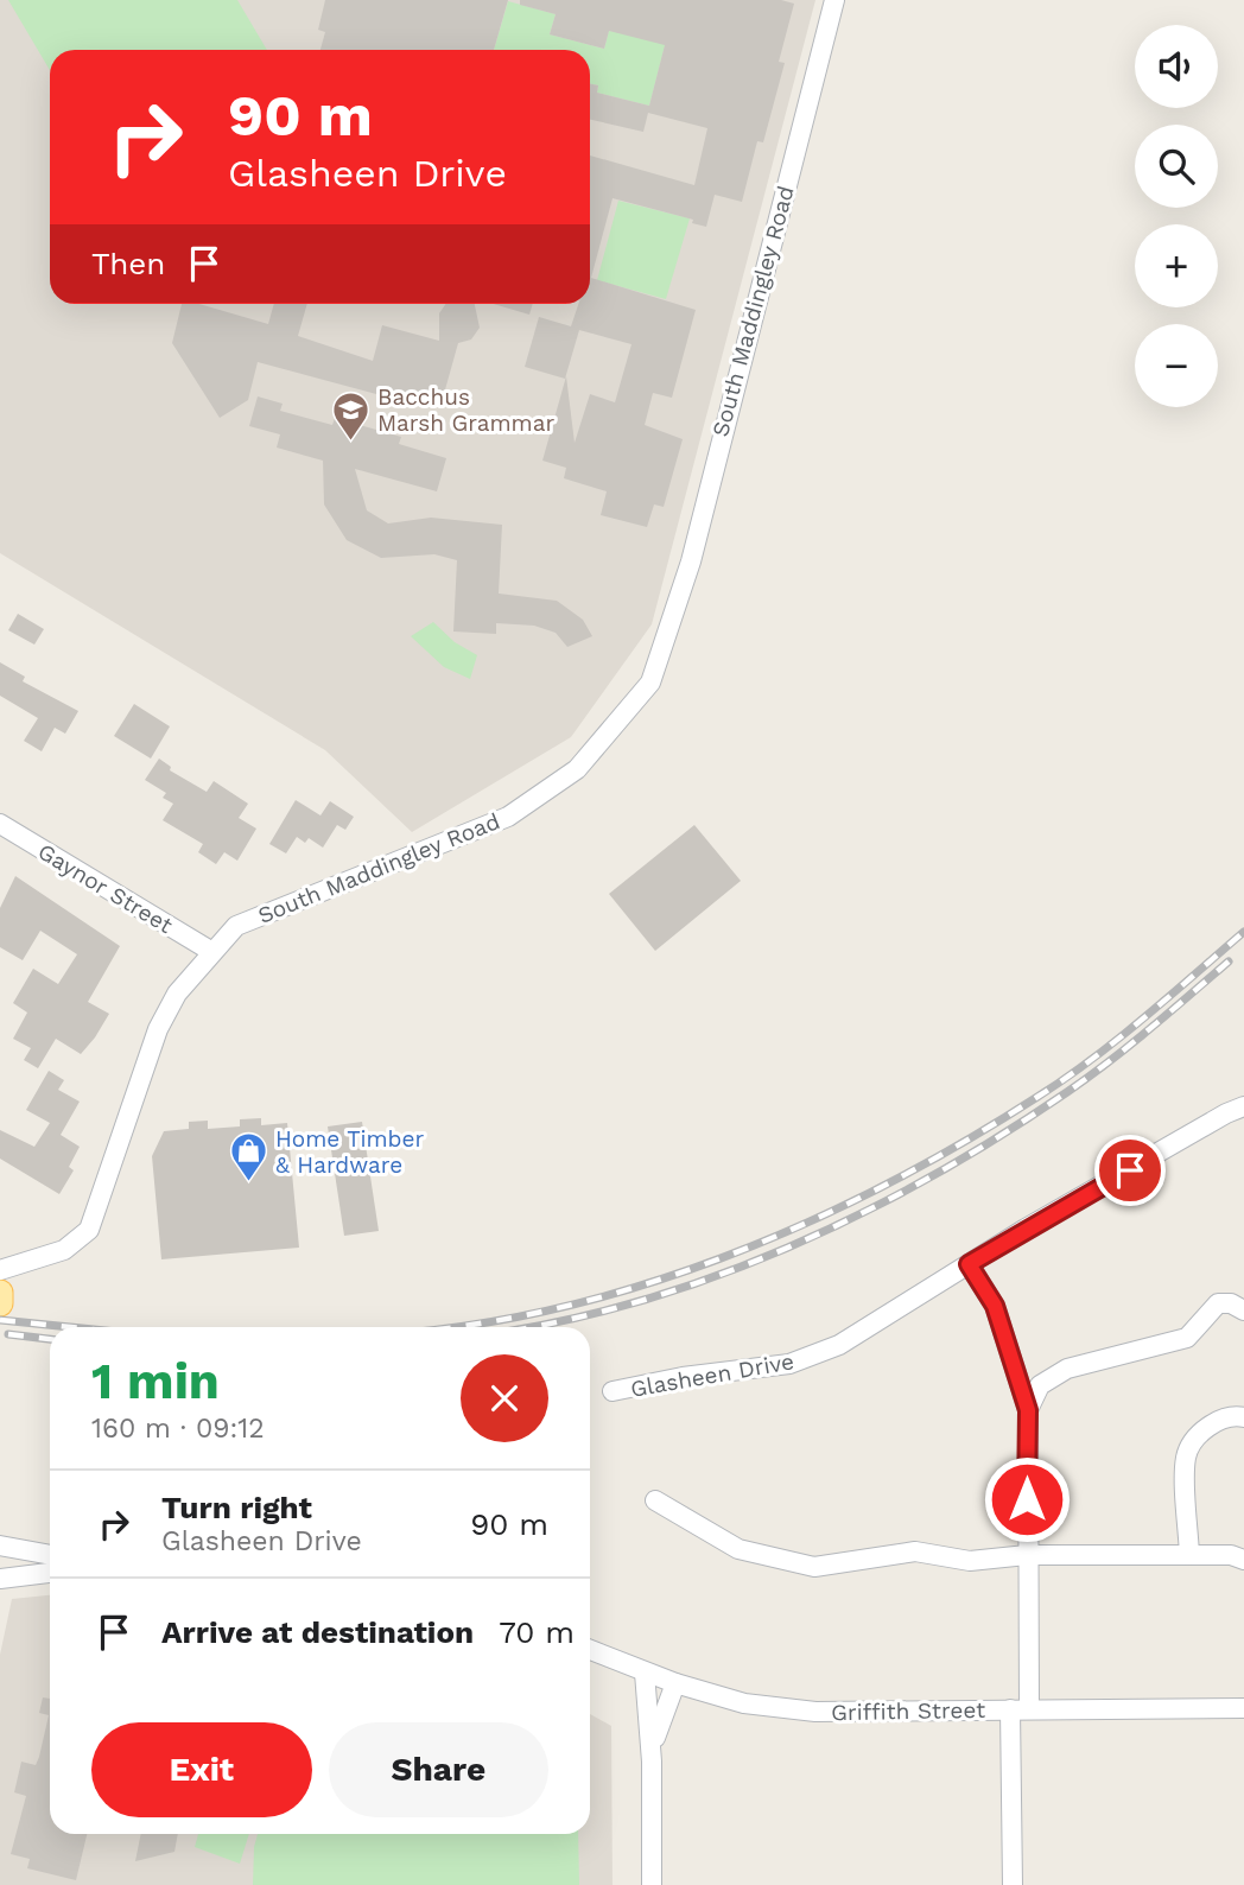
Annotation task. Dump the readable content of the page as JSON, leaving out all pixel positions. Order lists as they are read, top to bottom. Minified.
{"streets":{"street":["South Maddingley Road","Gaynor Street","Glasheen Drive","Griffith Street"]},"crossings":[["South Maddingley Road","Gaynor Street"]],"places":{"school or university":["Bacchus Marsh Grammar"],"shop":["Home Timber & Hardware"]},"page":{"map_buttons":["+","−"],"turn":["90 m","Glasheen Drive"],"then":"Then","heading":["1 min","160 m · 09:12"],"list":[{"name":"Turn right","note":"Glasheen Drive","value":"90 m"},{"name":"Arrive at destination","value":"70 m"}],"buttons":["Exit","Share"]}}
